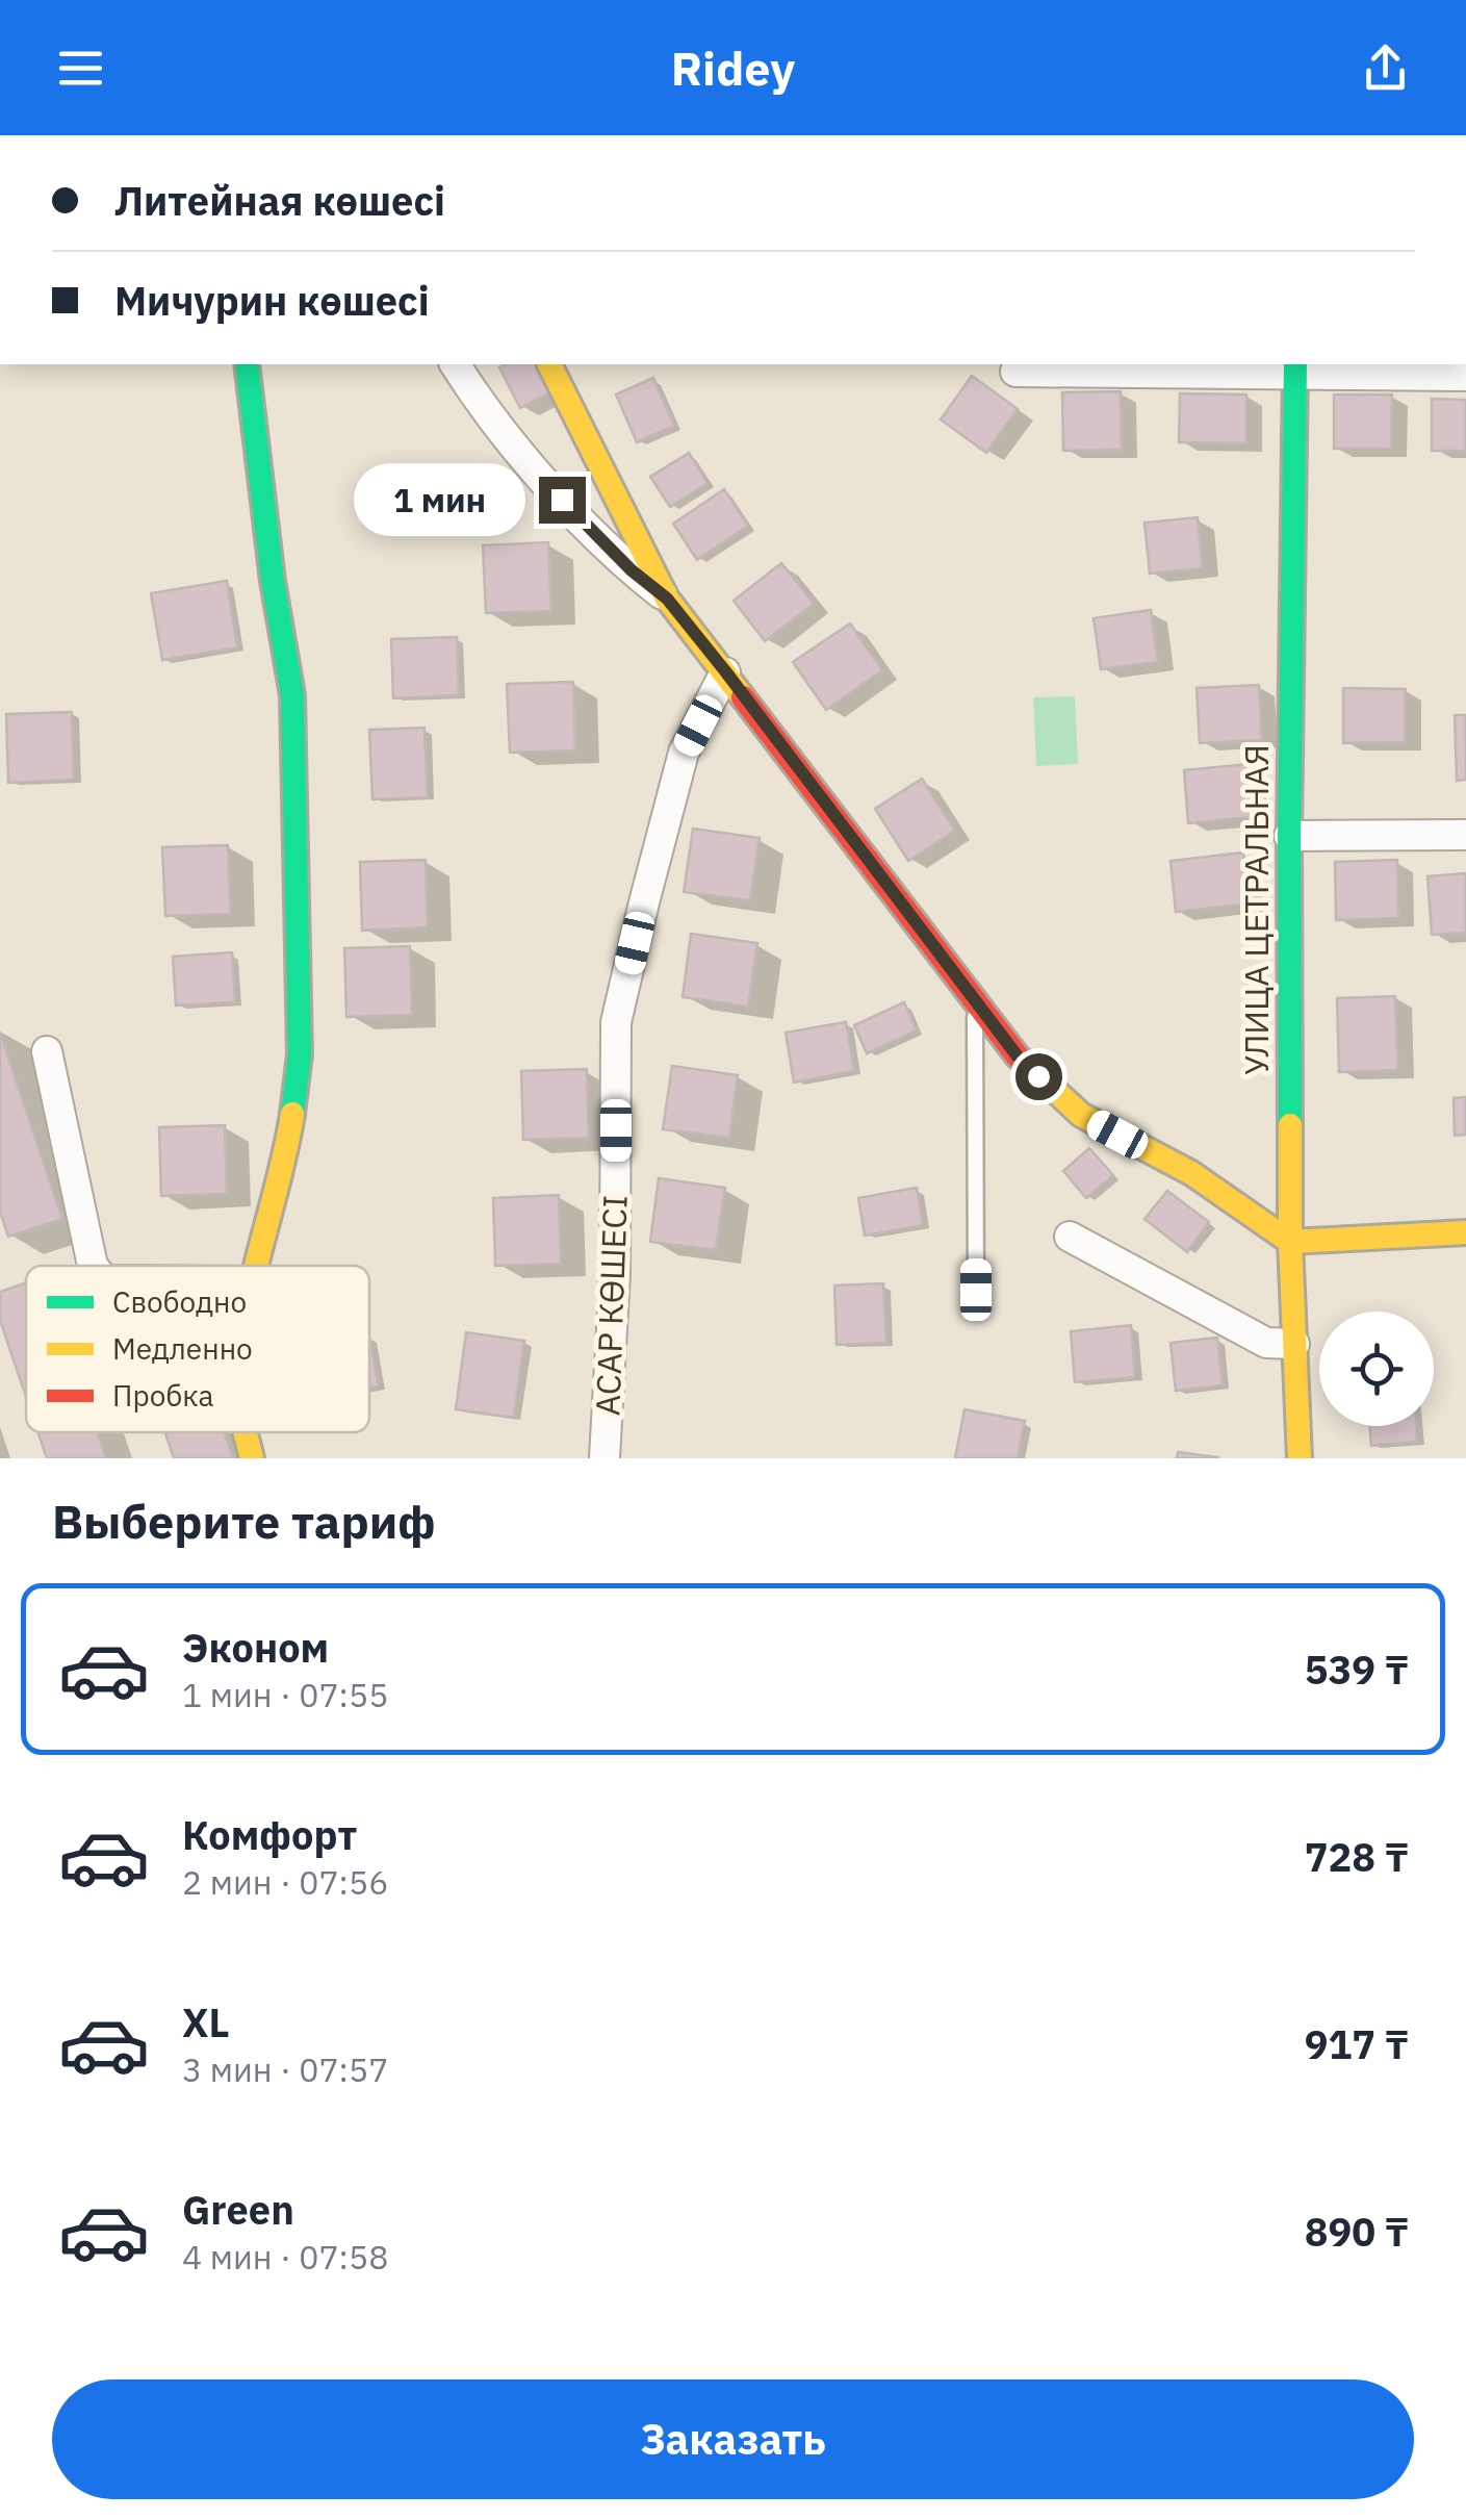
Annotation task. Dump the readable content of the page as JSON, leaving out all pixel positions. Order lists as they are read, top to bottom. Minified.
{"streets":{"street":["УЛИЦА ЦЕТРАЛЬНАЯ","АСАР КӨШЕСІ"]},"legend":["Свободно","Медленно","Пробка"],"page":{"header":"Ridey","banner":["Литейная көшесі","Мичурин көшесі"],"bubble":"1 мин","heading":"Выберите тариф","list":[{"name":"Эконом","note":"1 мин · 07:55","value":"539 ₸"},{"name":"Комфорт","note":"2 мин · 07:56","value":"728 ₸"},{"name":"XL","note":"3 мин · 07:57","value":"917 ₸"},{"name":"Green","note":"4 мин · 07:58","value":"890 ₸"}],"buttons":"Заказать"}}
